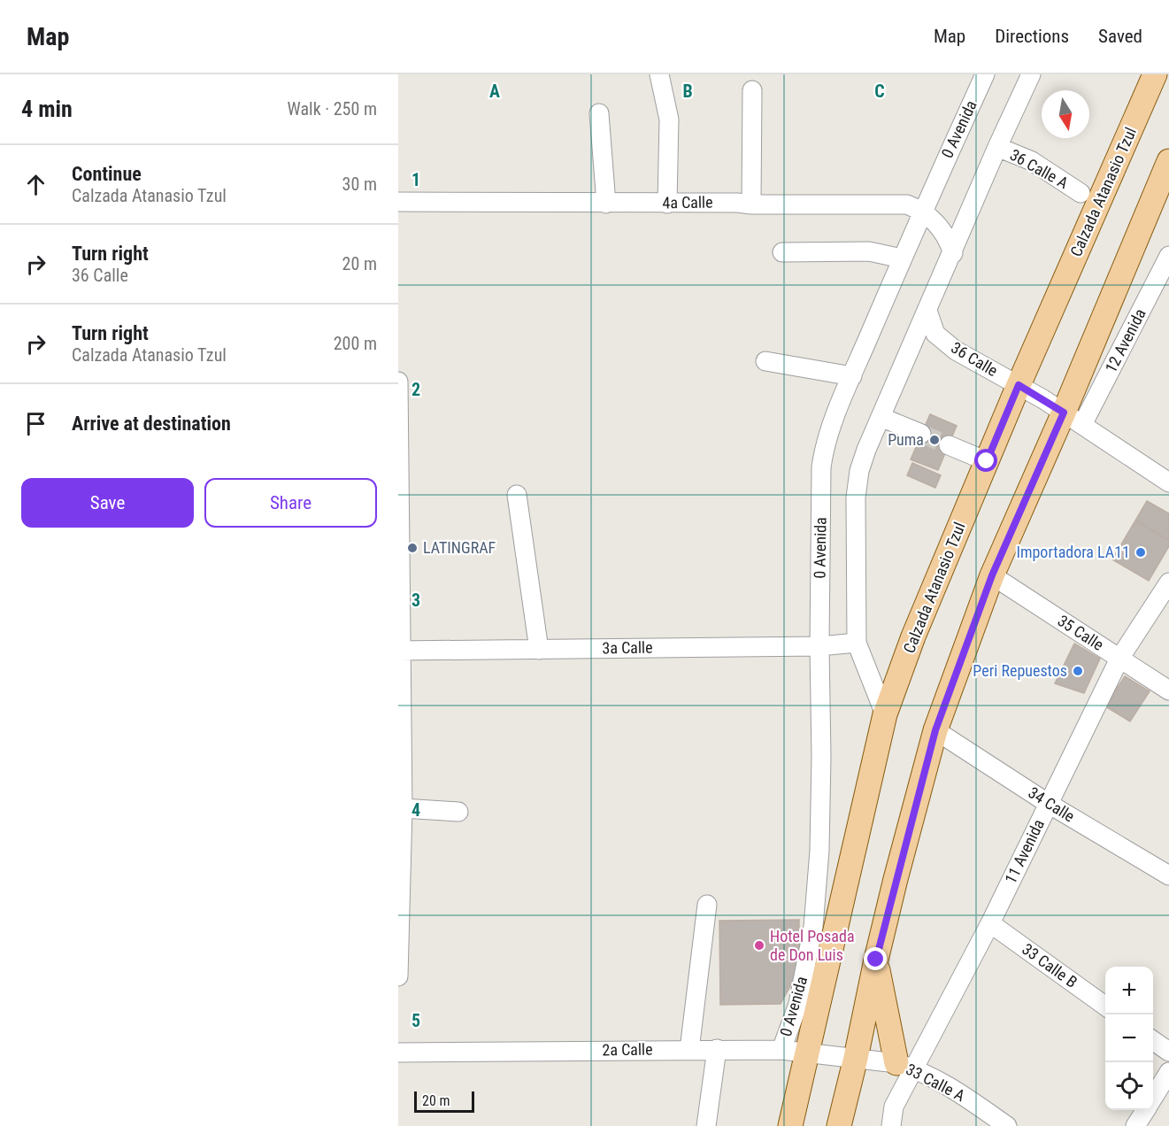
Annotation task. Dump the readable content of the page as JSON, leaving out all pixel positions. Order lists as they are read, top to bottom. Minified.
{"streets":{"main road":["Calzada Atanasio Tzul"],"street":["0 Avenida","36 Calle A","4a Calle","12 Avenida","36 Calle","35 Calle","3a Calle","34 Calle","11 Avenida","33 Calle B","2a Calle","33 Calle A"]},"crossings":[["0 Avenida","4a Calle"],["0 Avenida","3a Calle"],["0 Avenida","2a Calle"],["Calzada Atanasio Tzul","36 Calle"],["Calzada Atanasio Tzul","2a Calle"],["12 Avenida","36 Calle"],["35 Calle","11 Avenida"],["34 Calle","11 Avenida"],["11 Avenida","33 Calle B"],["11 Avenida","33 Calle A"],["2a Calle","33 Calle A"]],"places":["Puma","LATINGRAF","Importadora LA11","Peri Repuestos","Hotel Posada de Don Luis"],"scale_bar":"20 m","north":"bottom","page":{"header":"Map","nav":["Map","Directions","Saved"],"heading":["4 min","Walk · 250 m"],"list":[["Continue","Calzada Atanasio Tzul","30 m"],["Turn right","36 Calle","20 m"],["Turn right","Calzada Atanasio Tzul","200 m"],"Arrive at destination"],"buttons":["Save","Share"],"map_buttons":["+","−"],"scale":"20 m"},"grid":{"columns":["A","B","C"],"rows":["1","2","3","4","5"]}}
